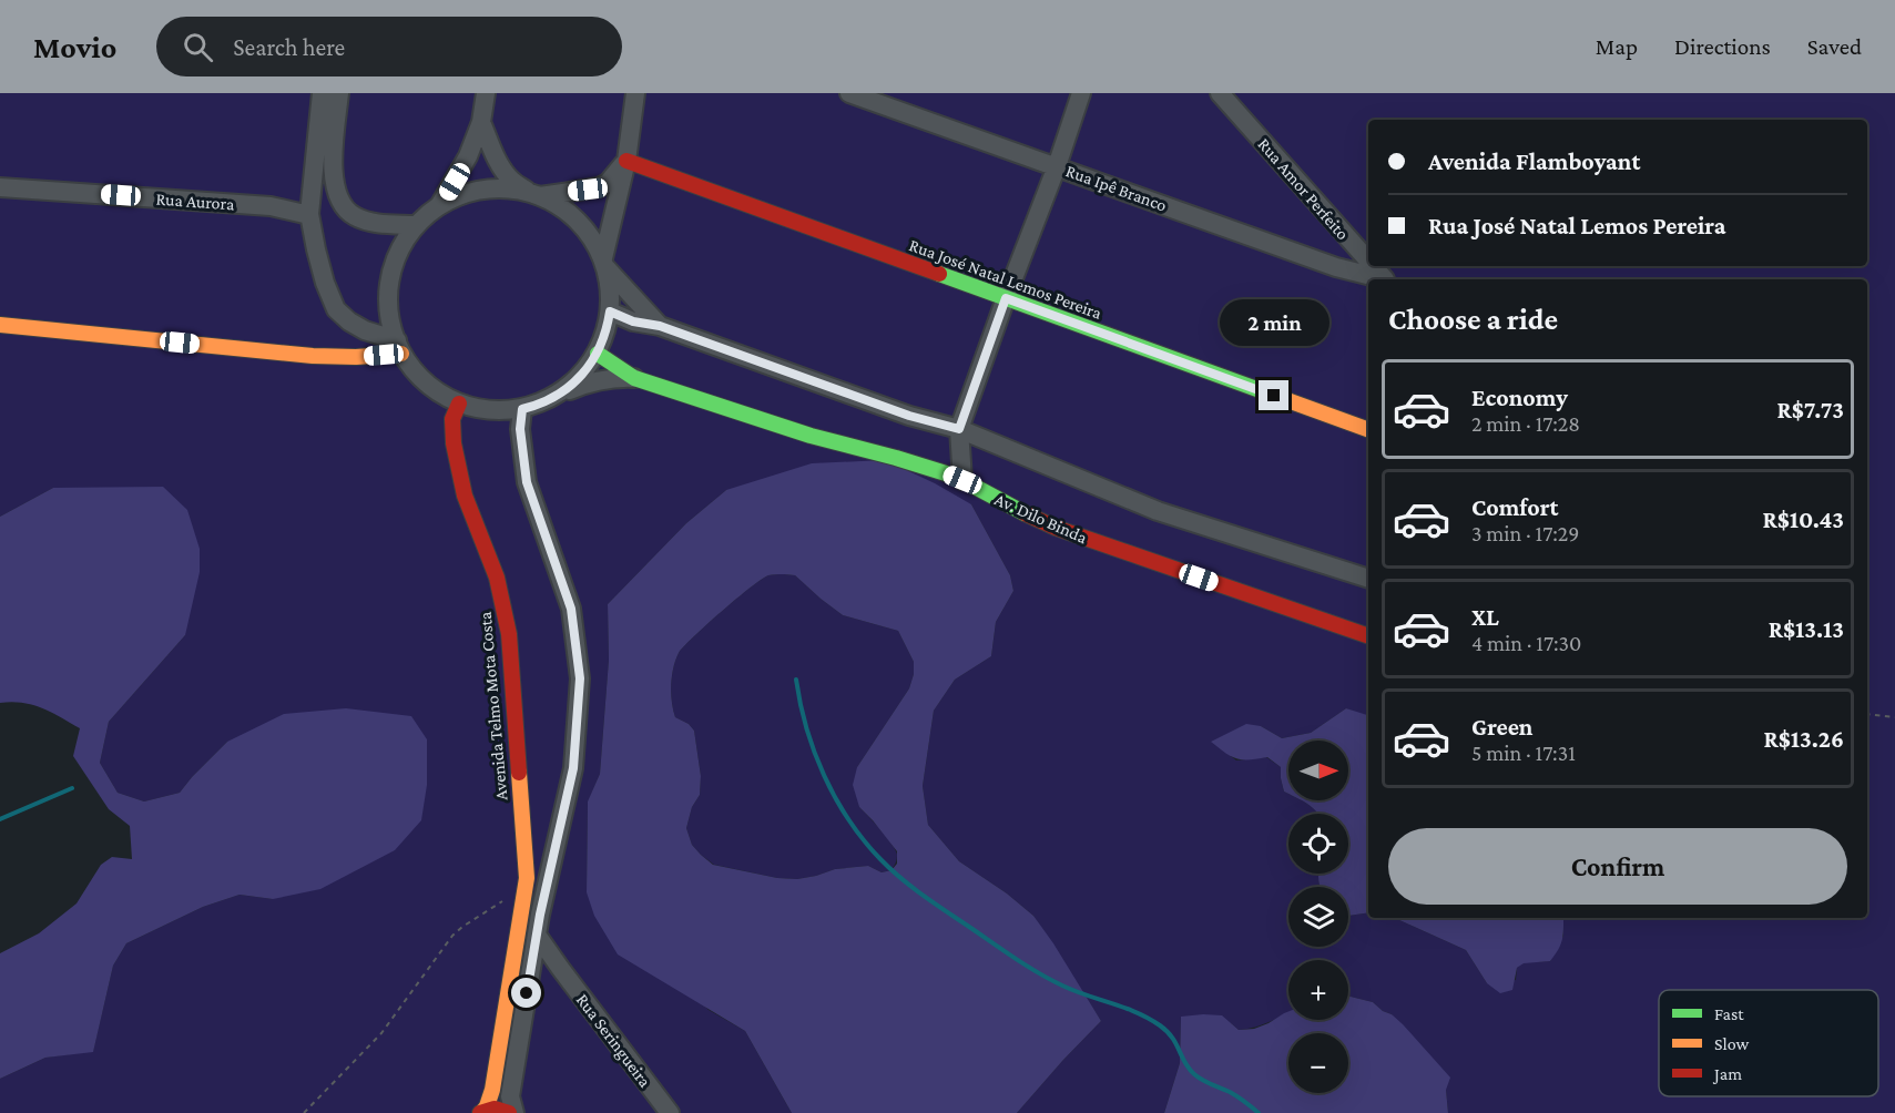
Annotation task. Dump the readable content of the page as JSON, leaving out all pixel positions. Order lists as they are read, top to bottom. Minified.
{"streets":{"street":["Rua Ipê Branco","Rua Amor Perfeito","Rua Aurora","Rua José Natal Lemos Pereira","Av. Dilo Binda","Avenida Telmo Mota Costa","Rua Seringueira"]},"crossings":[["Av. Dilo Binda","Avenida Telmo Mota Costa"]],"legend":["Fast","Slow","Jam"],"north":"right","page":{"header":"Movio","search":"Search here","nav":["Map","Directions","Saved"],"banner":["Avenida Flamboyant","Rua José Natal Lemos Pereira"],"heading":"Choose a ride","bubble":"2 min","list":[{"name":"Economy","note":"2 min · 17:28","value":"R$7.73"},{"name":"Comfort","note":"3 min · 17:29","value":"R$10.43"},{"name":"XL","note":"4 min · 17:30","value":"R$13.13"},{"name":"Green","note":"5 min · 17:31","value":"R$13.26"}],"map_buttons":["+","−"],"buttons":"Confirm"}}
